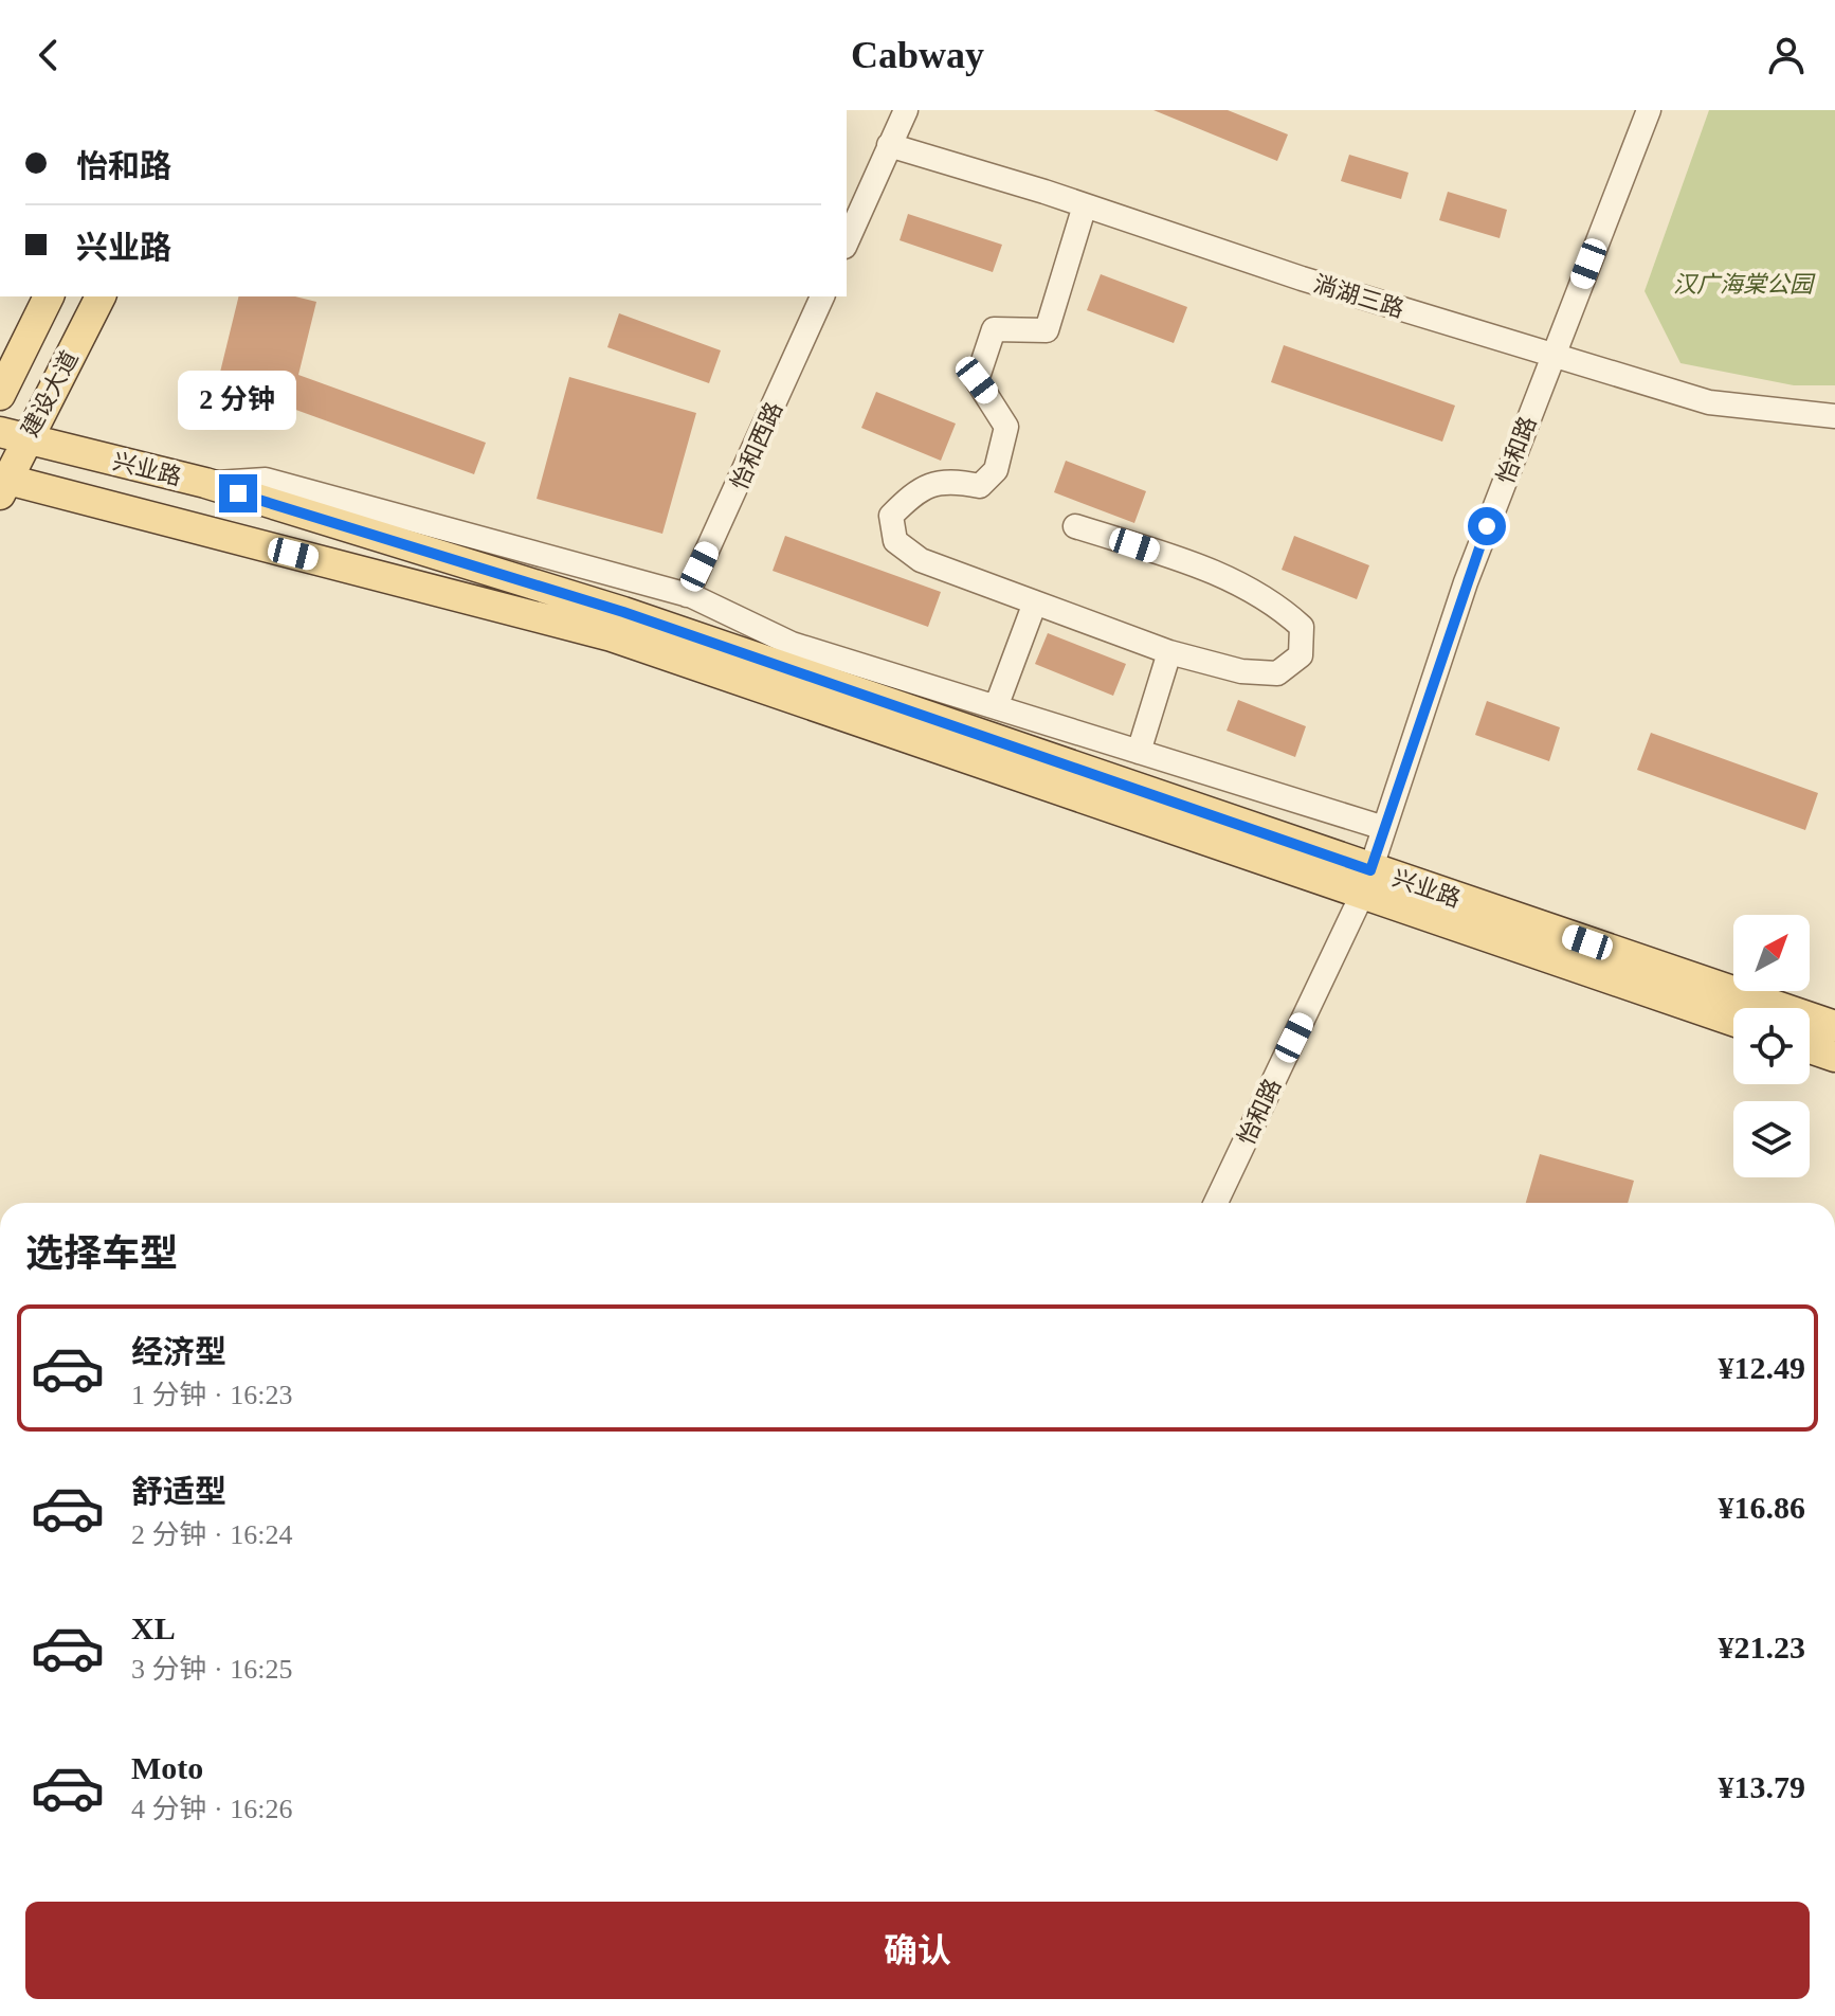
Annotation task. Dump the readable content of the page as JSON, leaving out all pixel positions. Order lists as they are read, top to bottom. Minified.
{"streets":{"main road":["建设大道","兴业路"],"street":["淌湖三路","怡和西路","怡和路"]},"crossings":[["淌湖三路","怡和路"],["建设大道","兴业路"],["怡和路","兴业路"]],"parks":["汉广海棠公园"],"north":"top right","page":{"header":"Cabway","banner":["怡和路","兴业路"],"bubble":"2 分钟","heading":"选择车型","list":[{"name":"经济型","note":"1 分钟 · 16:23","value":"¥12.49"},{"name":"舒适型","note":"2 分钟 · 16:24","value":"¥16.86"},{"name":"XL","note":"3 分钟 · 16:25","value":"¥21.23"},{"name":"Moto","note":"4 分钟 · 16:26","value":"¥13.79"}],"buttons":"确认"}}
